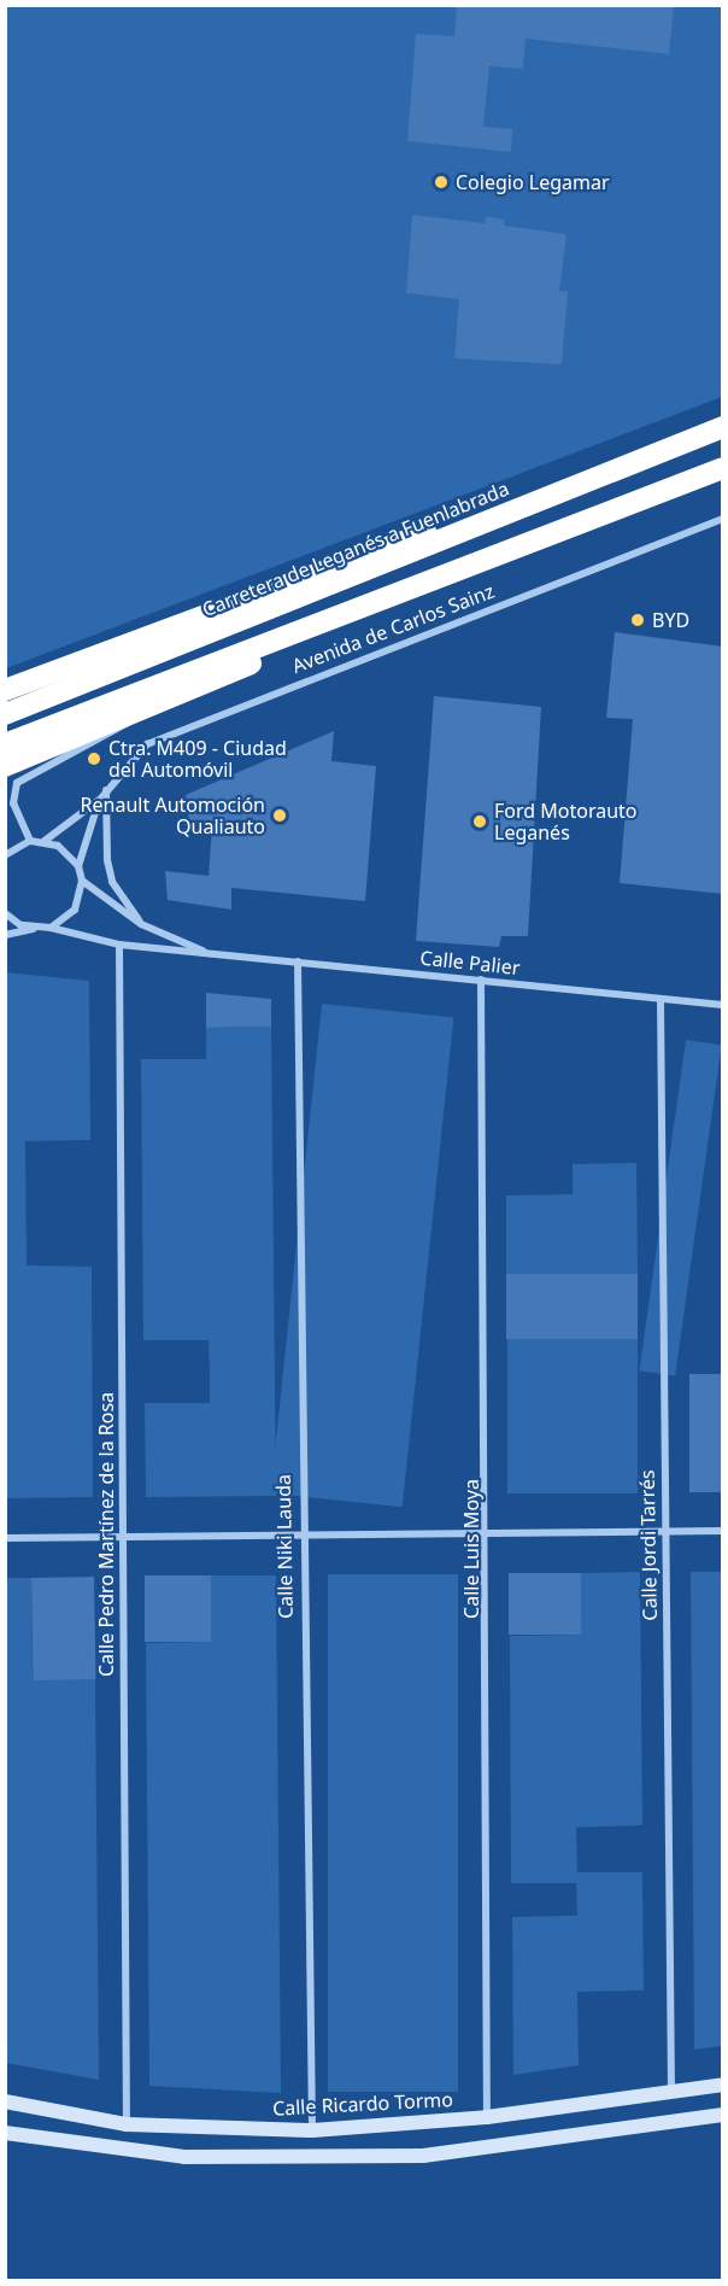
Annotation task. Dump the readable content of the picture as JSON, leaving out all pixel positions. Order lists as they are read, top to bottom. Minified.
{"streets":{"highway":["Carretera de Leganés a Fuenlabrada"],"street":["Avenida de Carlos Sainz","Calle Palier","Calle Pedro Martínez de la Rosa","Calle Jordi Tarrés","Calle Niki Lauda","Calle Luis Moya","Calle Ricardo Tormo"]},"crossings":[["Calle Palier","Calle Pedro Martínez de la Rosa"],["Calle Palier","Calle Jordi Tarrés"],["Calle Palier","Calle Niki Lauda"],["Calle Palier","Calle Luis Moya"],["Calle Pedro Martínez de la Rosa","Calle Ricardo Tormo"],["Calle Jordi Tarrés","Calle Ricardo Tormo"],["Calle Niki Lauda","Calle Ricardo Tormo"],["Calle Luis Moya","Calle Ricardo Tormo"]],"places":["Colegio Legamar","BYD","Ctra. M409 - Ciudad del Automóvil","Renault Automoción Qualiauto","Ford Motorauto Leganés"]}
